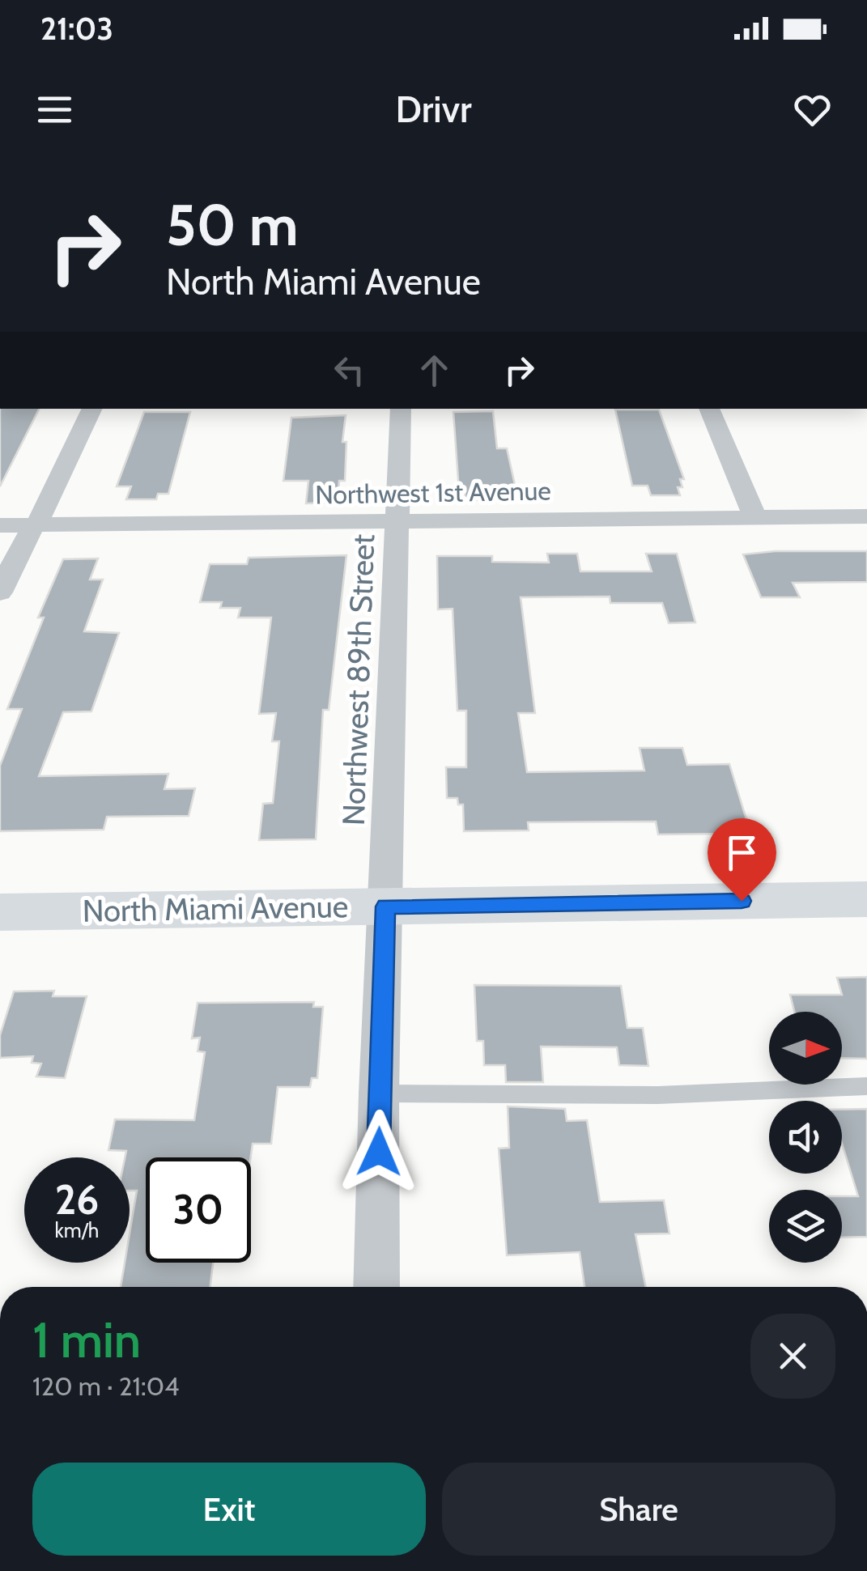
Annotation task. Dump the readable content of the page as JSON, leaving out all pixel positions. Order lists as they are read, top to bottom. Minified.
{"streets":{"main road":["North Miami Avenue"],"street":["Northwest 1st Avenue","Northwest 89th Street"]},"crossings":[["Northwest 1st Avenue","Northwest 89th Street"],["Northwest 89th Street","North Miami Avenue"]],"north":"right","page":{"status":"21:03","header":"Drivr","turn":["50 m","North Miami Avenue"],"speed":"26 km/h","limit":"30","heading":["1 min","120 m · 21:04"],"buttons":["Exit","Share"]}}
